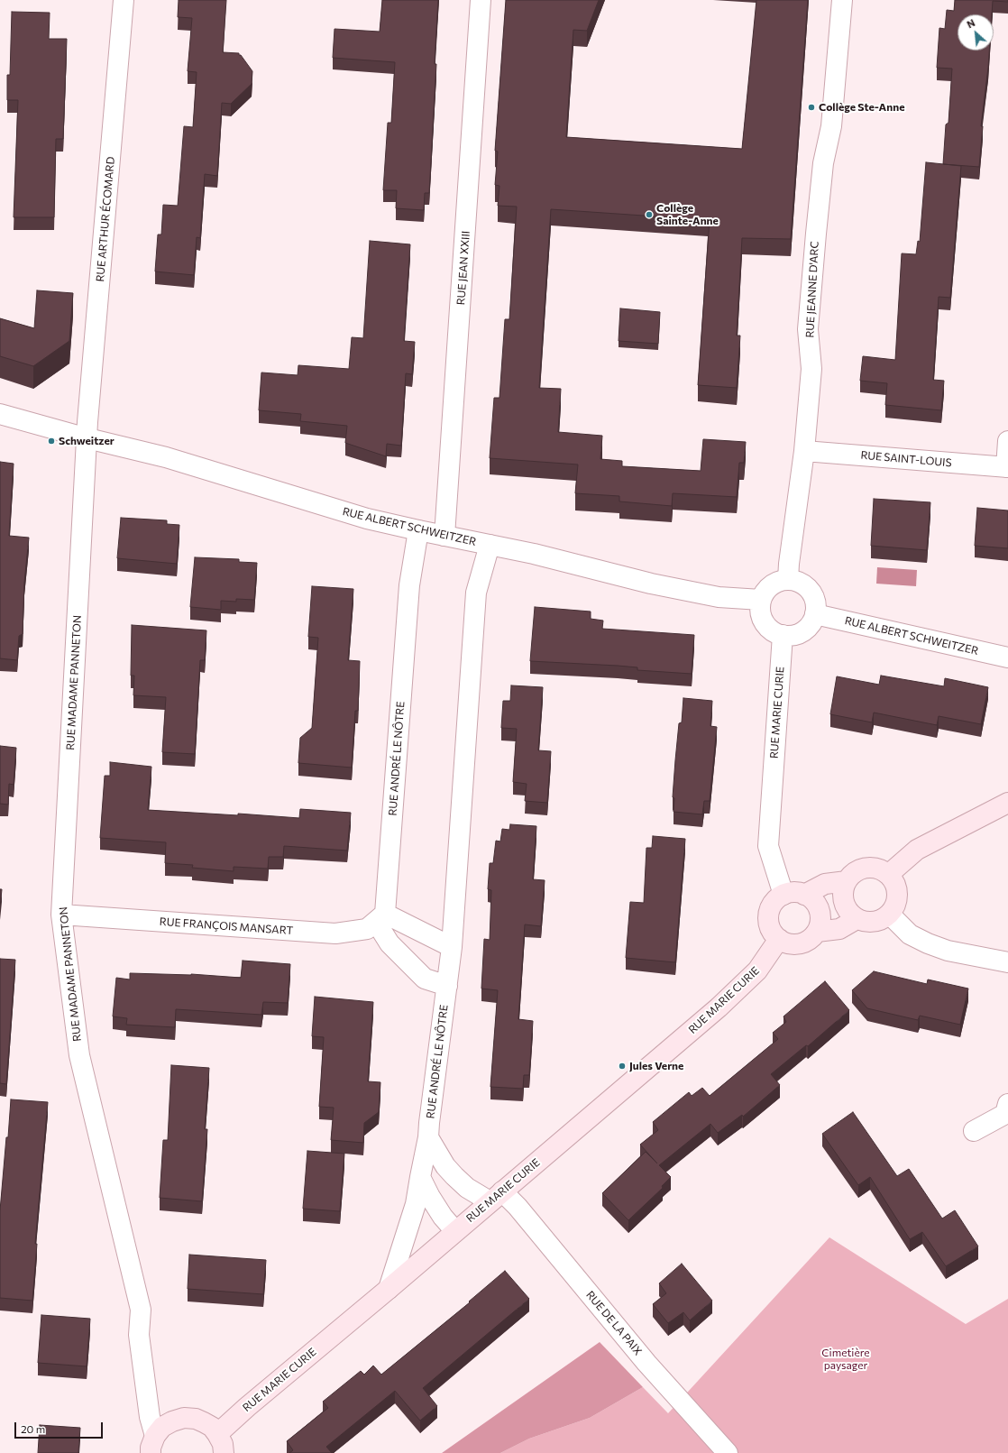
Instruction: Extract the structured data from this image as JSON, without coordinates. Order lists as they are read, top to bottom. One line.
{"streets":{"main road":["RUE MARIE CURIE"],"street":["RUE ARTHUR ÉCOMARD","RUE JEAN XXIII","RUE JEANNE D'ARC","RUE SAINT-LOUIS","RUE ALBERT SCHWEITZER","RUE MADAME PANNETON","RUE ANDRÉ LE NÔTRE","RUE FRANÇOIS MANSART","RUE DE LA PAIX"]},"crossings":[["RUE ARTHUR ÉCOMARD","RUE ALBERT SCHWEITZER"],["RUE ARTHUR ÉCOMARD","RUE MADAME PANNETON"],["RUE JEAN XXIII","RUE ALBERT SCHWEITZER"],["RUE JEANNE D'ARC","RUE SAINT-LOUIS"],["RUE JEANNE D'ARC","RUE ALBERT SCHWEITZER"],["RUE JEANNE D'ARC","RUE MARIE CURIE"],["RUE ALBERT SCHWEITZER","RUE MADAME PANNETON"],["RUE ALBERT SCHWEITZER","RUE MARIE CURIE"],["RUE ALBERT SCHWEITZER","RUE ANDRÉ LE NÔTRE"],["RUE MADAME PANNETON","RUE FRANÇOIS MANSART"],["RUE MARIE CURIE","RUE ANDRÉ LE NÔTRE"],["RUE MARIE CURIE","RUE DE LA PAIX"],["RUE ANDRÉ LE NÔTRE","RUE FRANÇOIS MANSART"]],"parks":["Cimetière paysager"],"places":["Collège Ste-Anne","Collège Sainte-Anne","Schweitzer","Jules Verne"],"scale_bar":"20 m","north":"top left"}
